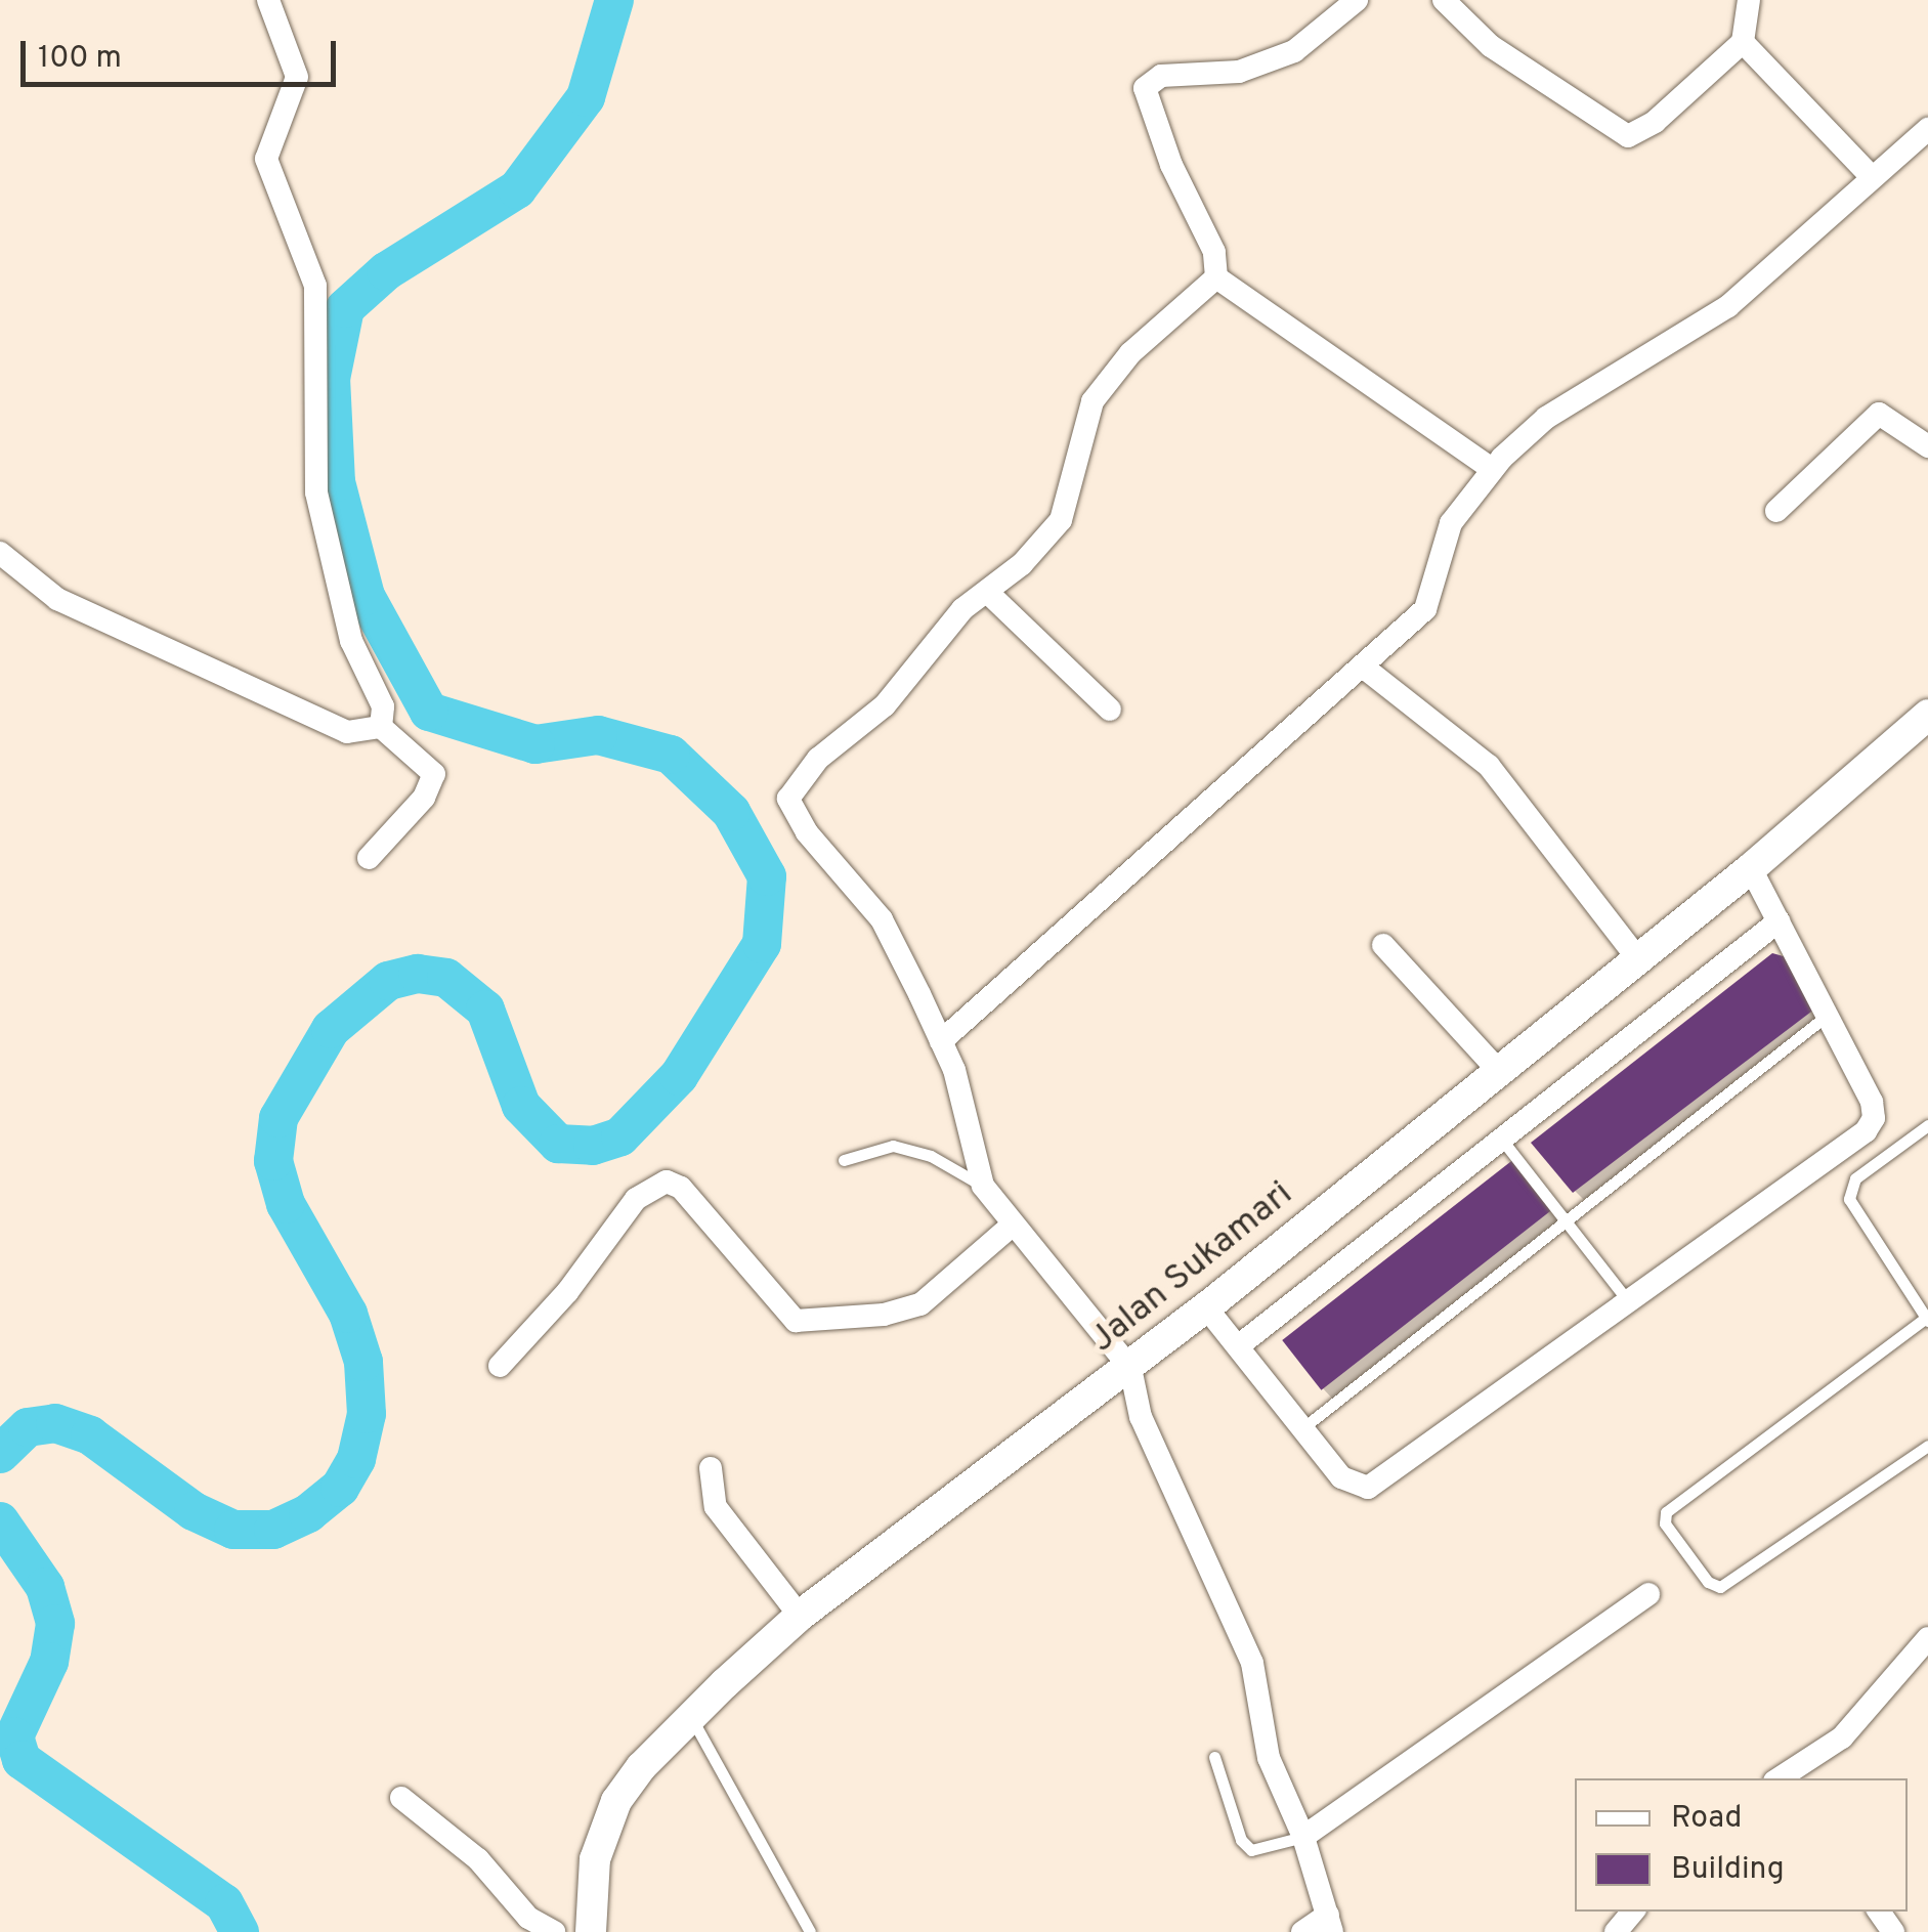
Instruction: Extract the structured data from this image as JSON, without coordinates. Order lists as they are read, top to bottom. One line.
{"streets":{"street":["Jalan Sukamari"]},"legend":["Road","Building"],"scale_bar":"100 m"}
